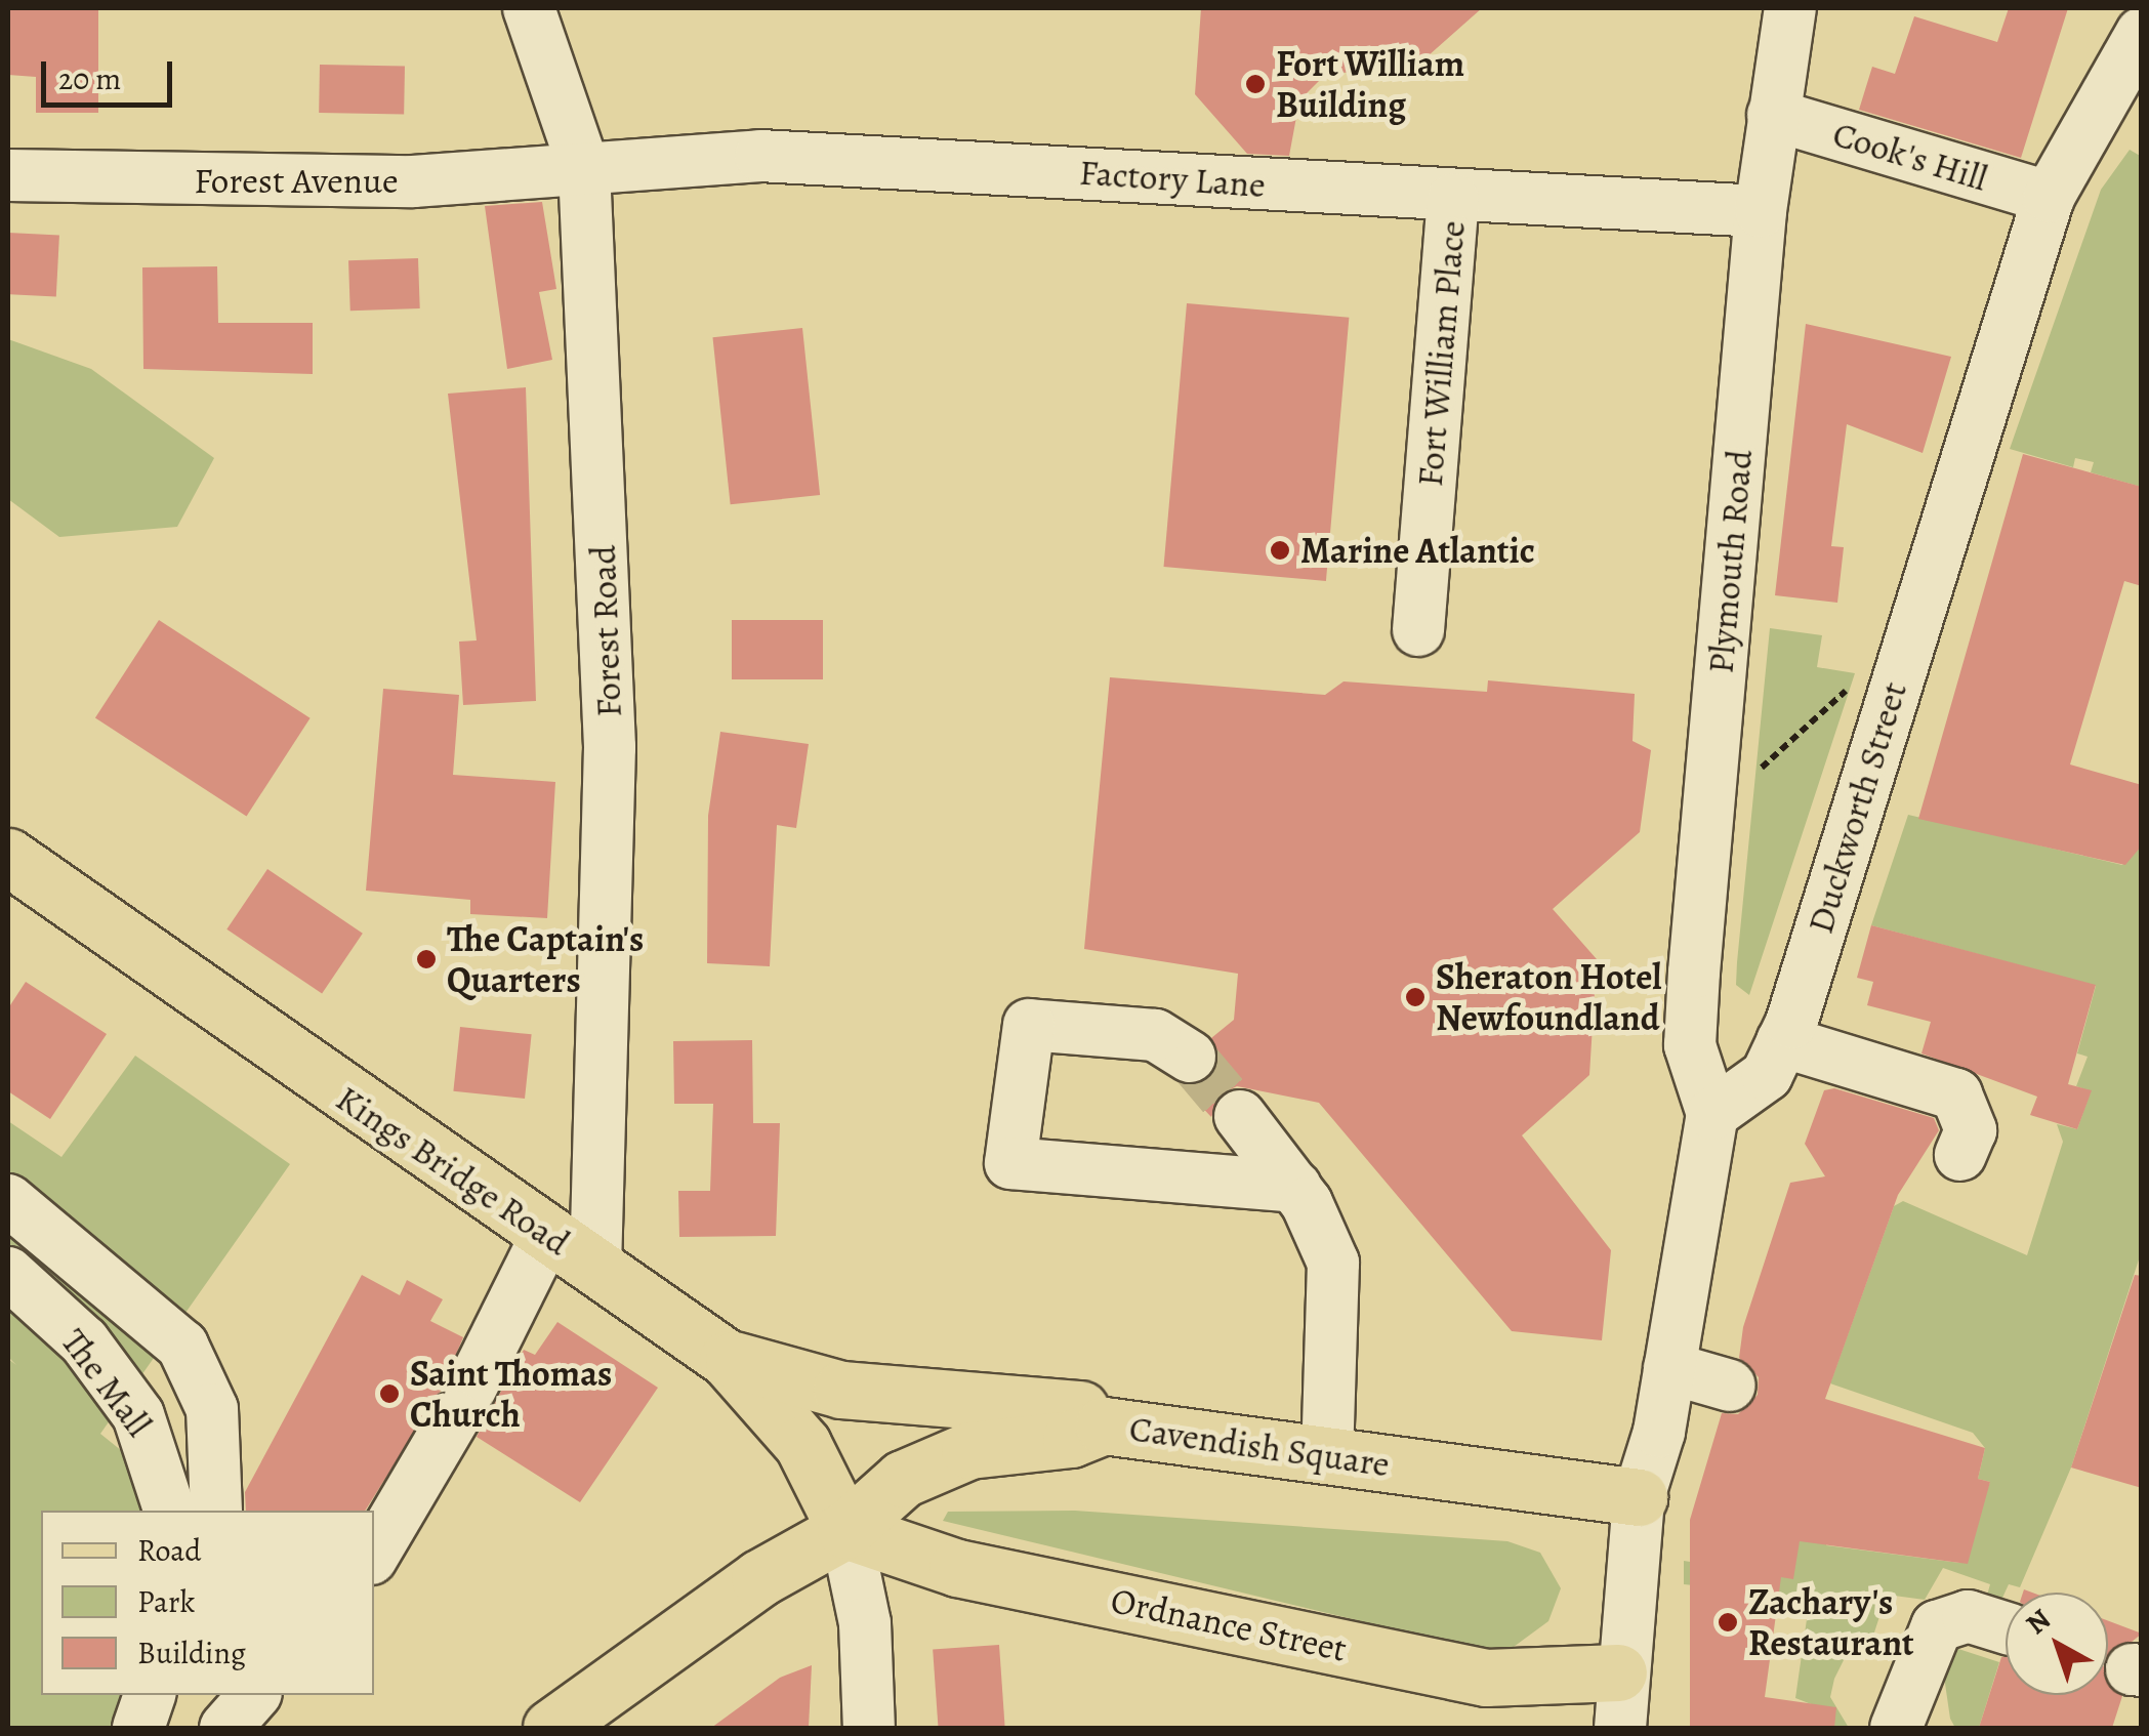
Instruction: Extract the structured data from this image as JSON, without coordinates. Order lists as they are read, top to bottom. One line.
{"streets":{"main road":["Kings Bridge Road","Cavendish Square","Ordnance Street"],"street":["Cook's Hill","Factory Lane","Forest Avenue","Fort William Place","Plymouth Road","Forest Road","Duckworth Street","The Mall"]},"crossings":[["Cook's Hill","Plymouth Road"],["Cook's Hill","Duckworth Street"],["Factory Lane","Forest Avenue"],["Factory Lane","Fort William Place"],["Factory Lane","Plymouth Road"],["Factory Lane","Forest Road"],["Forest Avenue","Forest Road"],["Plymouth Road","Duckworth Street"],["Forest Road","Kings Bridge Road"],["Kings Bridge Road","Cavendish Square"],["Kings Bridge Road","Ordnance Street"],["Cavendish Square","Ordnance Street"]],"places":["Fort William Building","Marine Atlantic","The Captain's Quarters","Sheraton Hotel Newfoundland","Saint Thomas Church","Zachary's Restaurant"],"legend":["Road","Park","Building"],"scale_bar":"20 m","north":"top left"}
